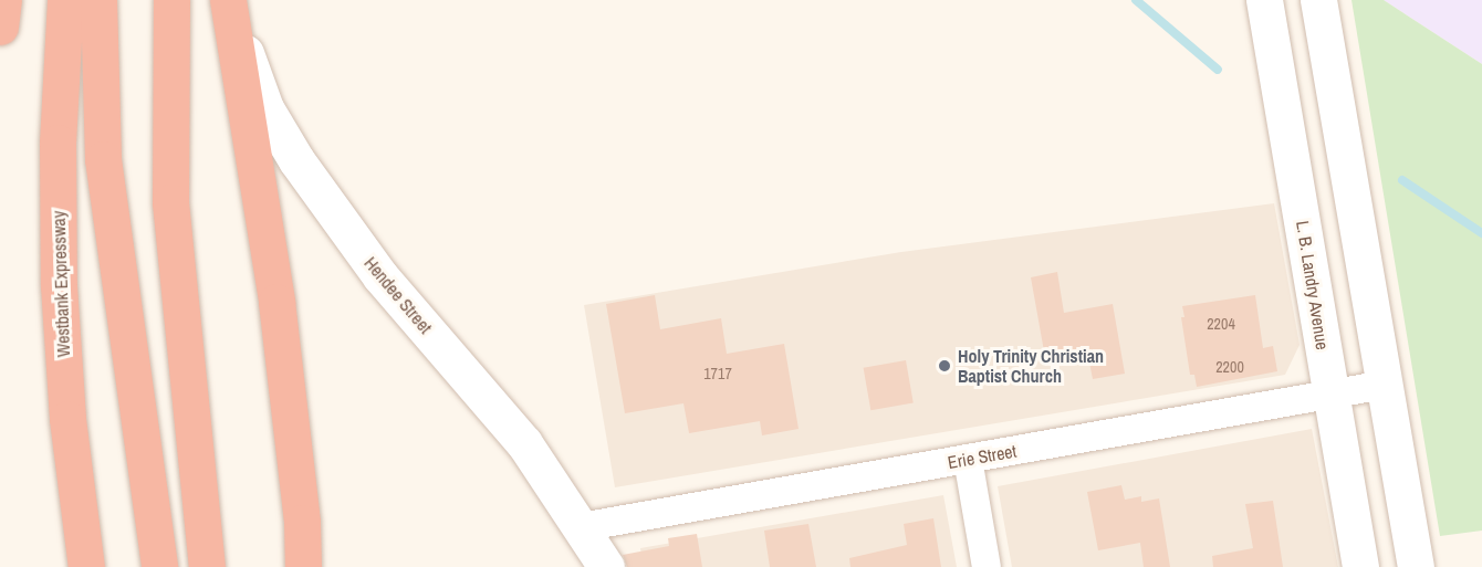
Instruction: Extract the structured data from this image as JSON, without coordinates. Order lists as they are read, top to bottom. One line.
{"streets":{"highway":["Westbank Expressway"],"street":["L. B. Landry Avenue","Hendee Street","Erie Street"]},"crossings":[["L. B. Landry Avenue","Erie Street"],["Hendee Street","Erie Street"]],"places":["Holy Trinity Christian Baptist Church"],"house_numbers":["2204","2200","1717"]}
